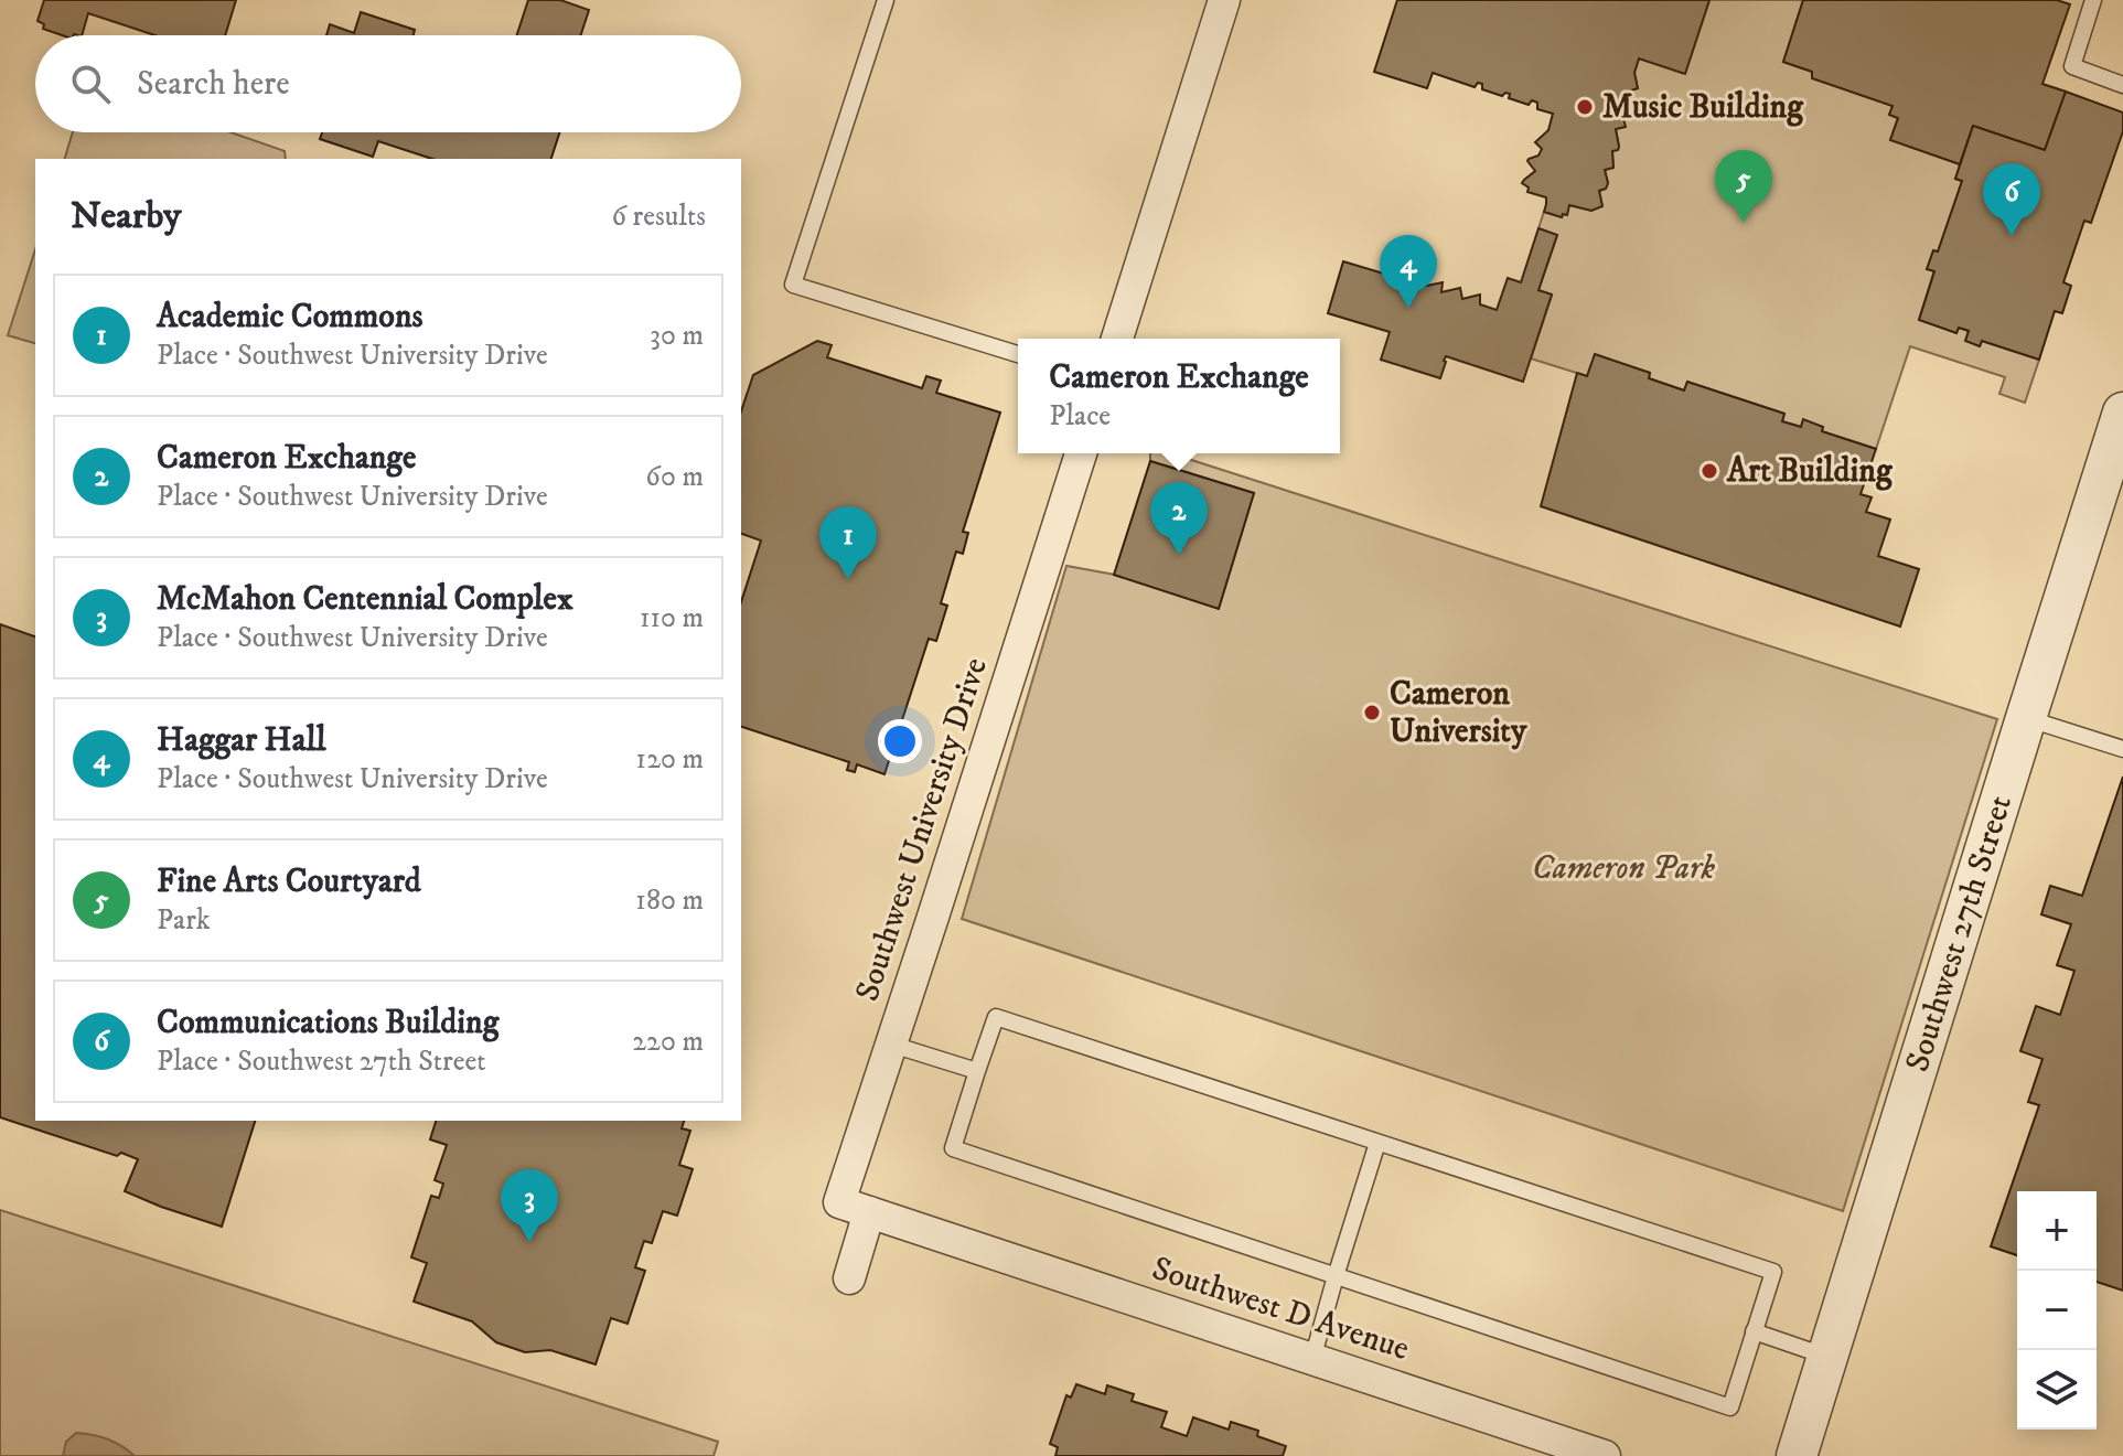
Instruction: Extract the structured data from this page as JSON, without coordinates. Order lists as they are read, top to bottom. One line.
{"streets":{"street":["Southwest University Drive","Southwest 27th Street","Southwest D Avenue"]},"crossings":[["Southwest University Drive","Southwest D Avenue"]],"parks":["Cameron Park"],"places":["Music Building","Art Building","Cameron University"],"page":{"search":"Search here","pins":["5","6","4","2","1","3"],"heading":["Nearby","6 results"],"list":[{"mark":"1","name":"Academic Commons","note":"Place · Southwest University Drive","value":"30 m"},{"mark":"2","name":"Cameron Exchange","note":"Place · Southwest University Drive","value":"60 m"},{"mark":"3","name":"McMahon Centennial Complex","note":"Place · Southwest University Drive","value":"110 m"},{"mark":"4","name":"Haggar Hall","note":"Place · Southwest University Drive","value":"120 m"},{"mark":"5","name":"Fine Arts Courtyard","note":"Park","value":"180 m"},{"mark":"6","name":"Communications Building","note":"Place · Southwest 27th Street","value":"220 m"}],"popup":["Cameron Exchange","Place"],"map_buttons":["+","−"]}}
